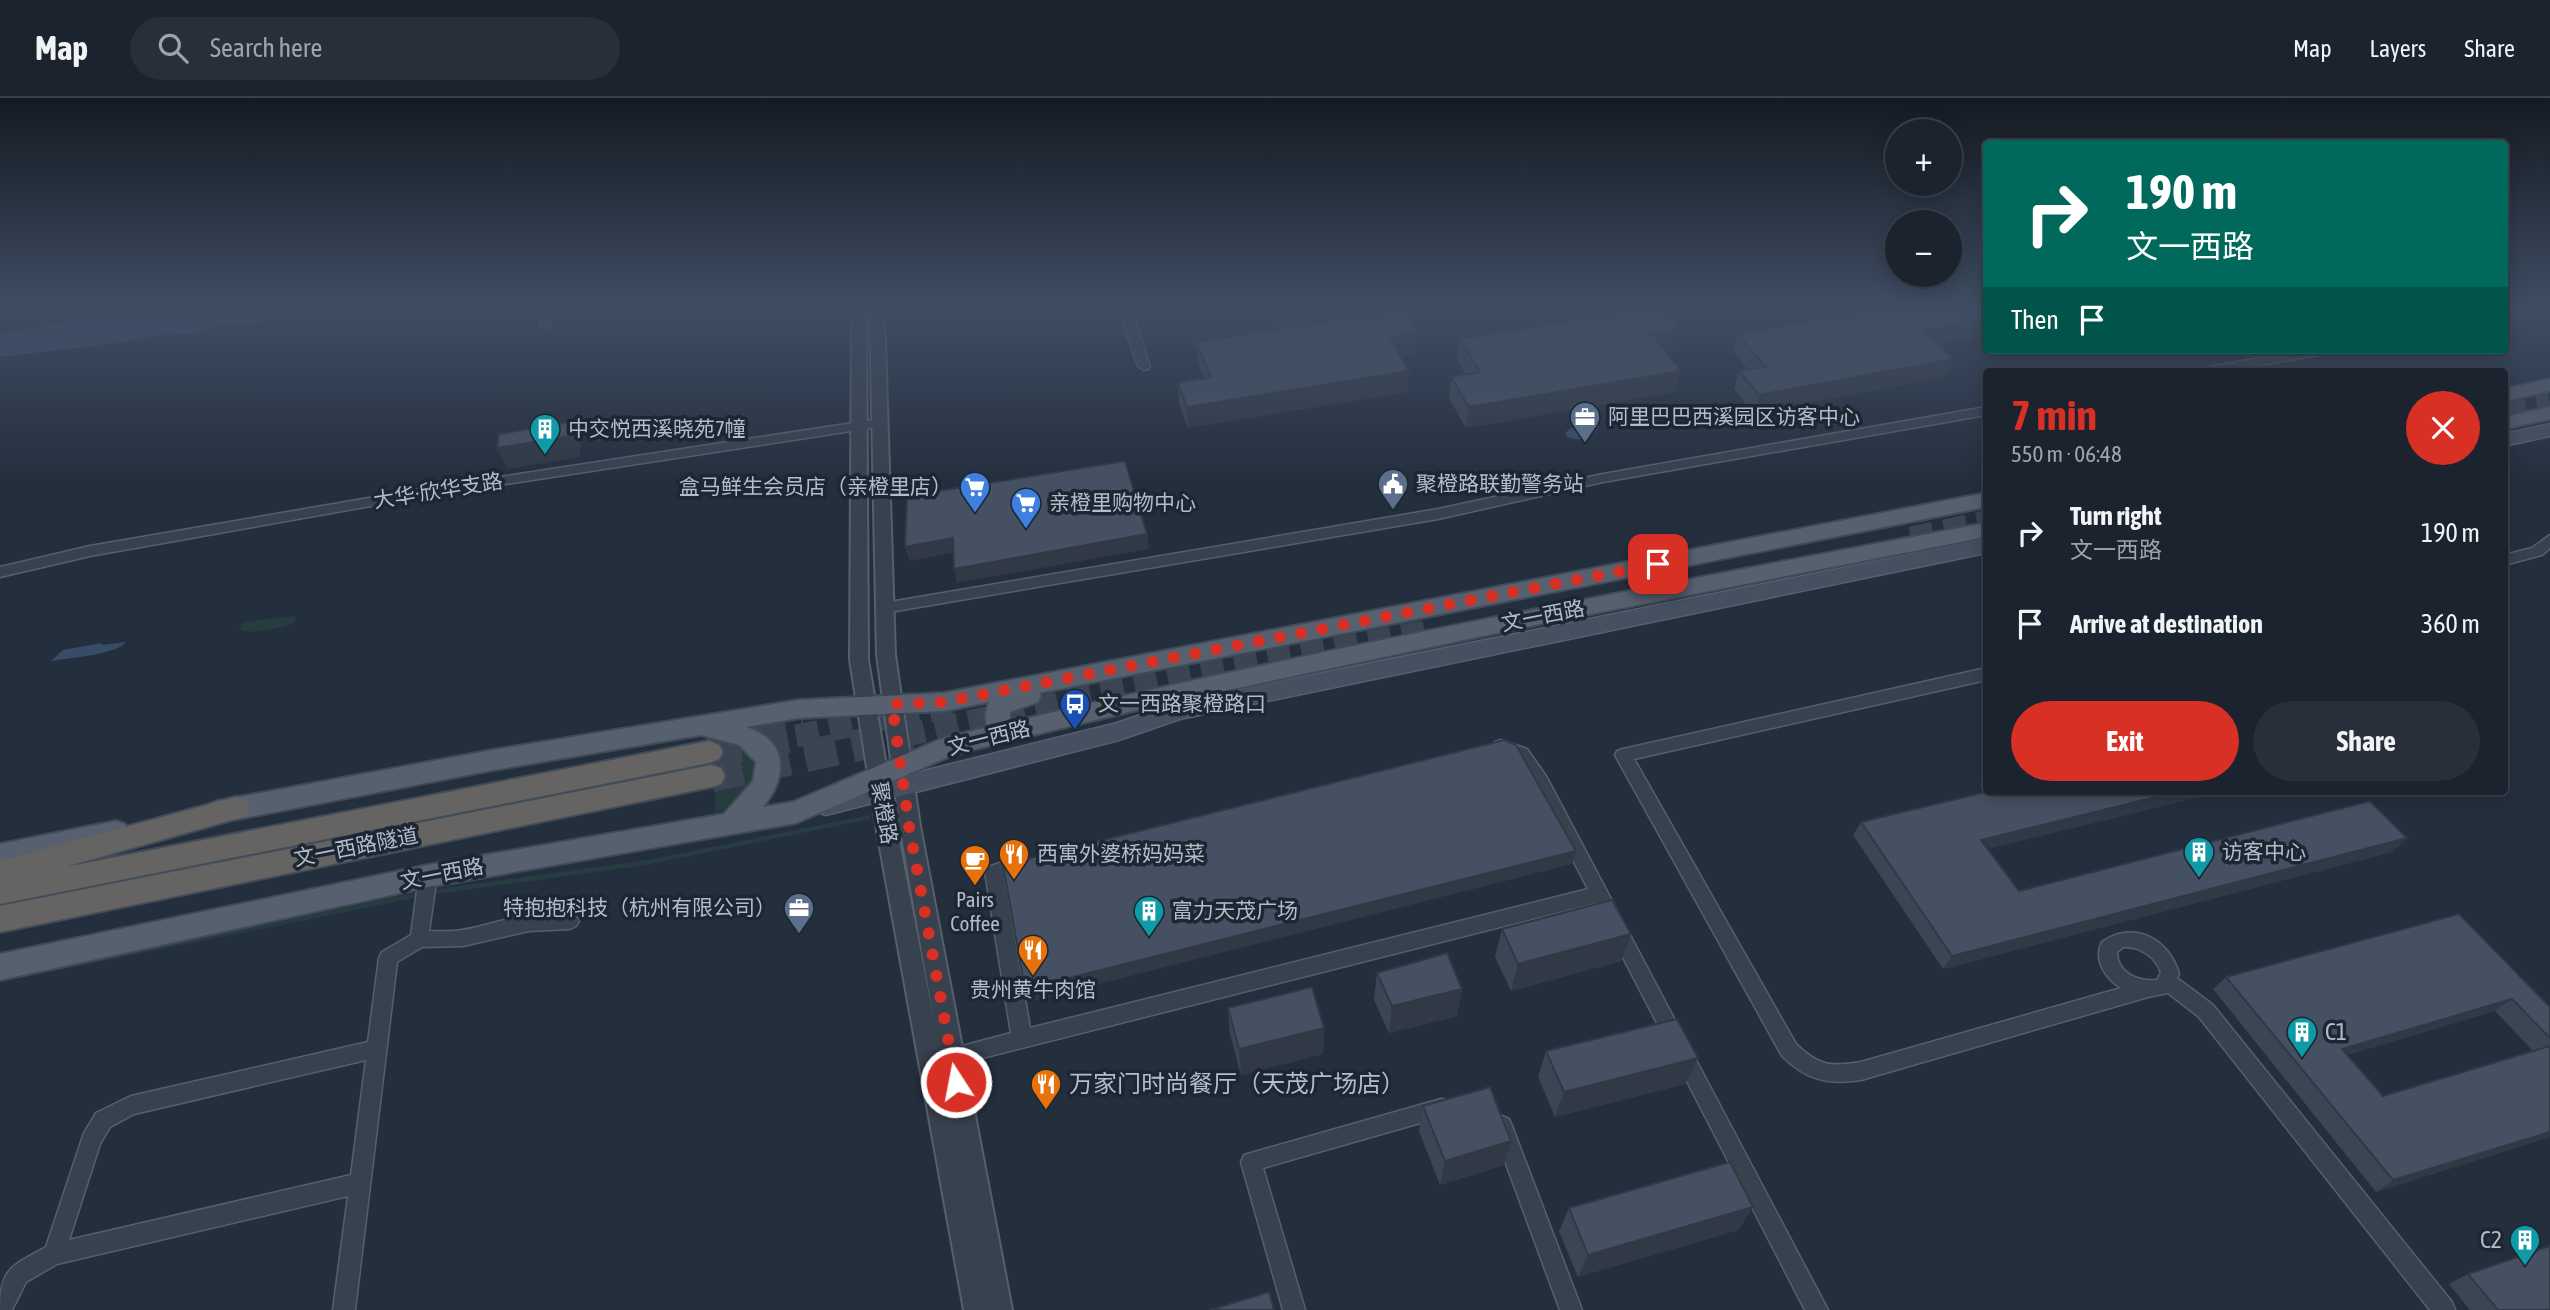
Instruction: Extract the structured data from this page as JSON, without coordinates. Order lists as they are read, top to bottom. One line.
{"streets":{"highway":["文一西路隧道"],"main road":["文一西路"],"street":["大华·欣华支路","聚橙路"]},"crossings":[["大华·欣华支路","聚橙路"],["文一西路","聚橙路"]],"places":{"office":["阿里巴巴西溪园区访客中心","特抱抱科技（杭州有限公司）"],"building":["中交悦西溪晓苑7幢","访客中心","富力天茂广场","C1","C2"],"public building":["聚橙路联勤警务站"],"supermarket":["盒马鲜生会员店（亲橙里店）","亲橙里购物中心"],"bus stop":["文一西路聚橙路口"],"restaurant":["西寓外婆桥妈妈菜","贵州黄牛肉馆","万家门时尚餐厅（天茂广场店）"],"cafe":["Pairs Coffee"]},"page":{"header":"Map","search":"Search here","nav":["Map","Layers","Share"],"map_buttons":["+","−"],"turn":["190 m","文一西路"],"then":"Then","heading":["7 min","550 m · 06:48"],"list":[{"name":"Turn right","note":"文一西路","value":"190 m"},{"name":"Arrive at destination","value":"360 m"}],"buttons":["Exit","Share"]}}
